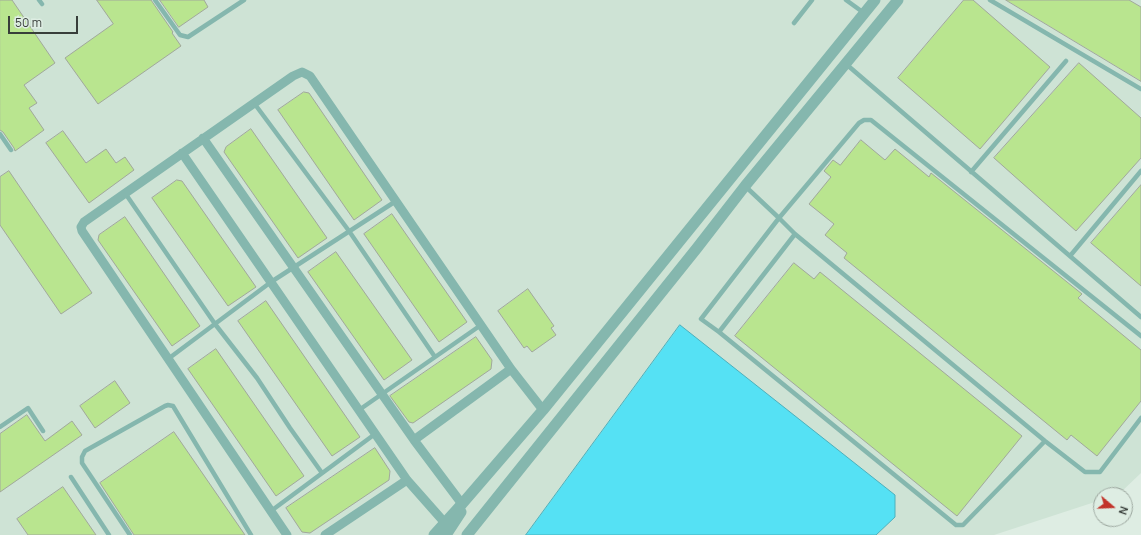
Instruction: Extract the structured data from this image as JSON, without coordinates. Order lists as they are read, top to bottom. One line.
{"scale_bar":"50 m","north":"right"}
